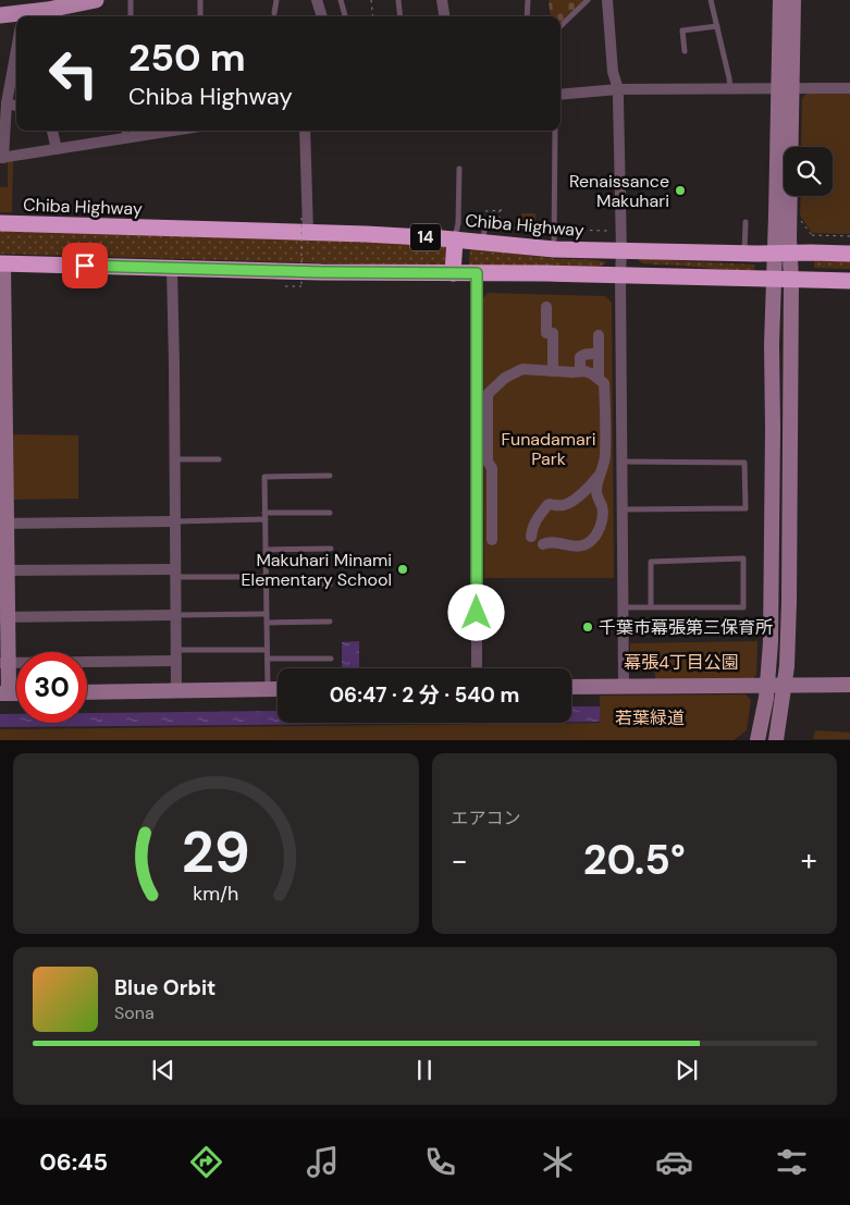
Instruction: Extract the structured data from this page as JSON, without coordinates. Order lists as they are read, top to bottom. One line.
{"streets":{"highway":["Chiba Highway","14"]},"parks":["Funadamari Park","幕張4丁目公園","若葉緑道"],"places":["Renaissance Makuhari","Makuhari Minami Elementary School","千葉市幕張第三保育所"],"page":{"turn":["250 m","Chiba Highway"],"limit":"30","trip":"06:47 · 2 分 · 540 m","tile":"エアコン","heat":["−","20.5°","+"],"song":["Blue Orbit","Sona"],"tabs":"06:45","gauge":["29","km/h"]}}
